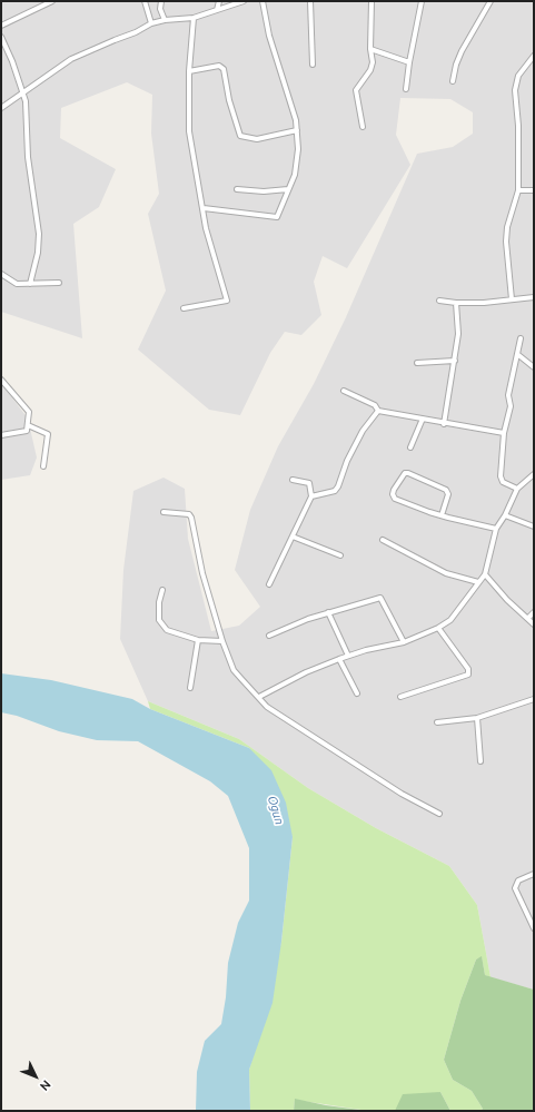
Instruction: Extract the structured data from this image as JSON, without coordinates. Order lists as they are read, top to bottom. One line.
{"water":["Ogun"],"north":"bottom right"}
